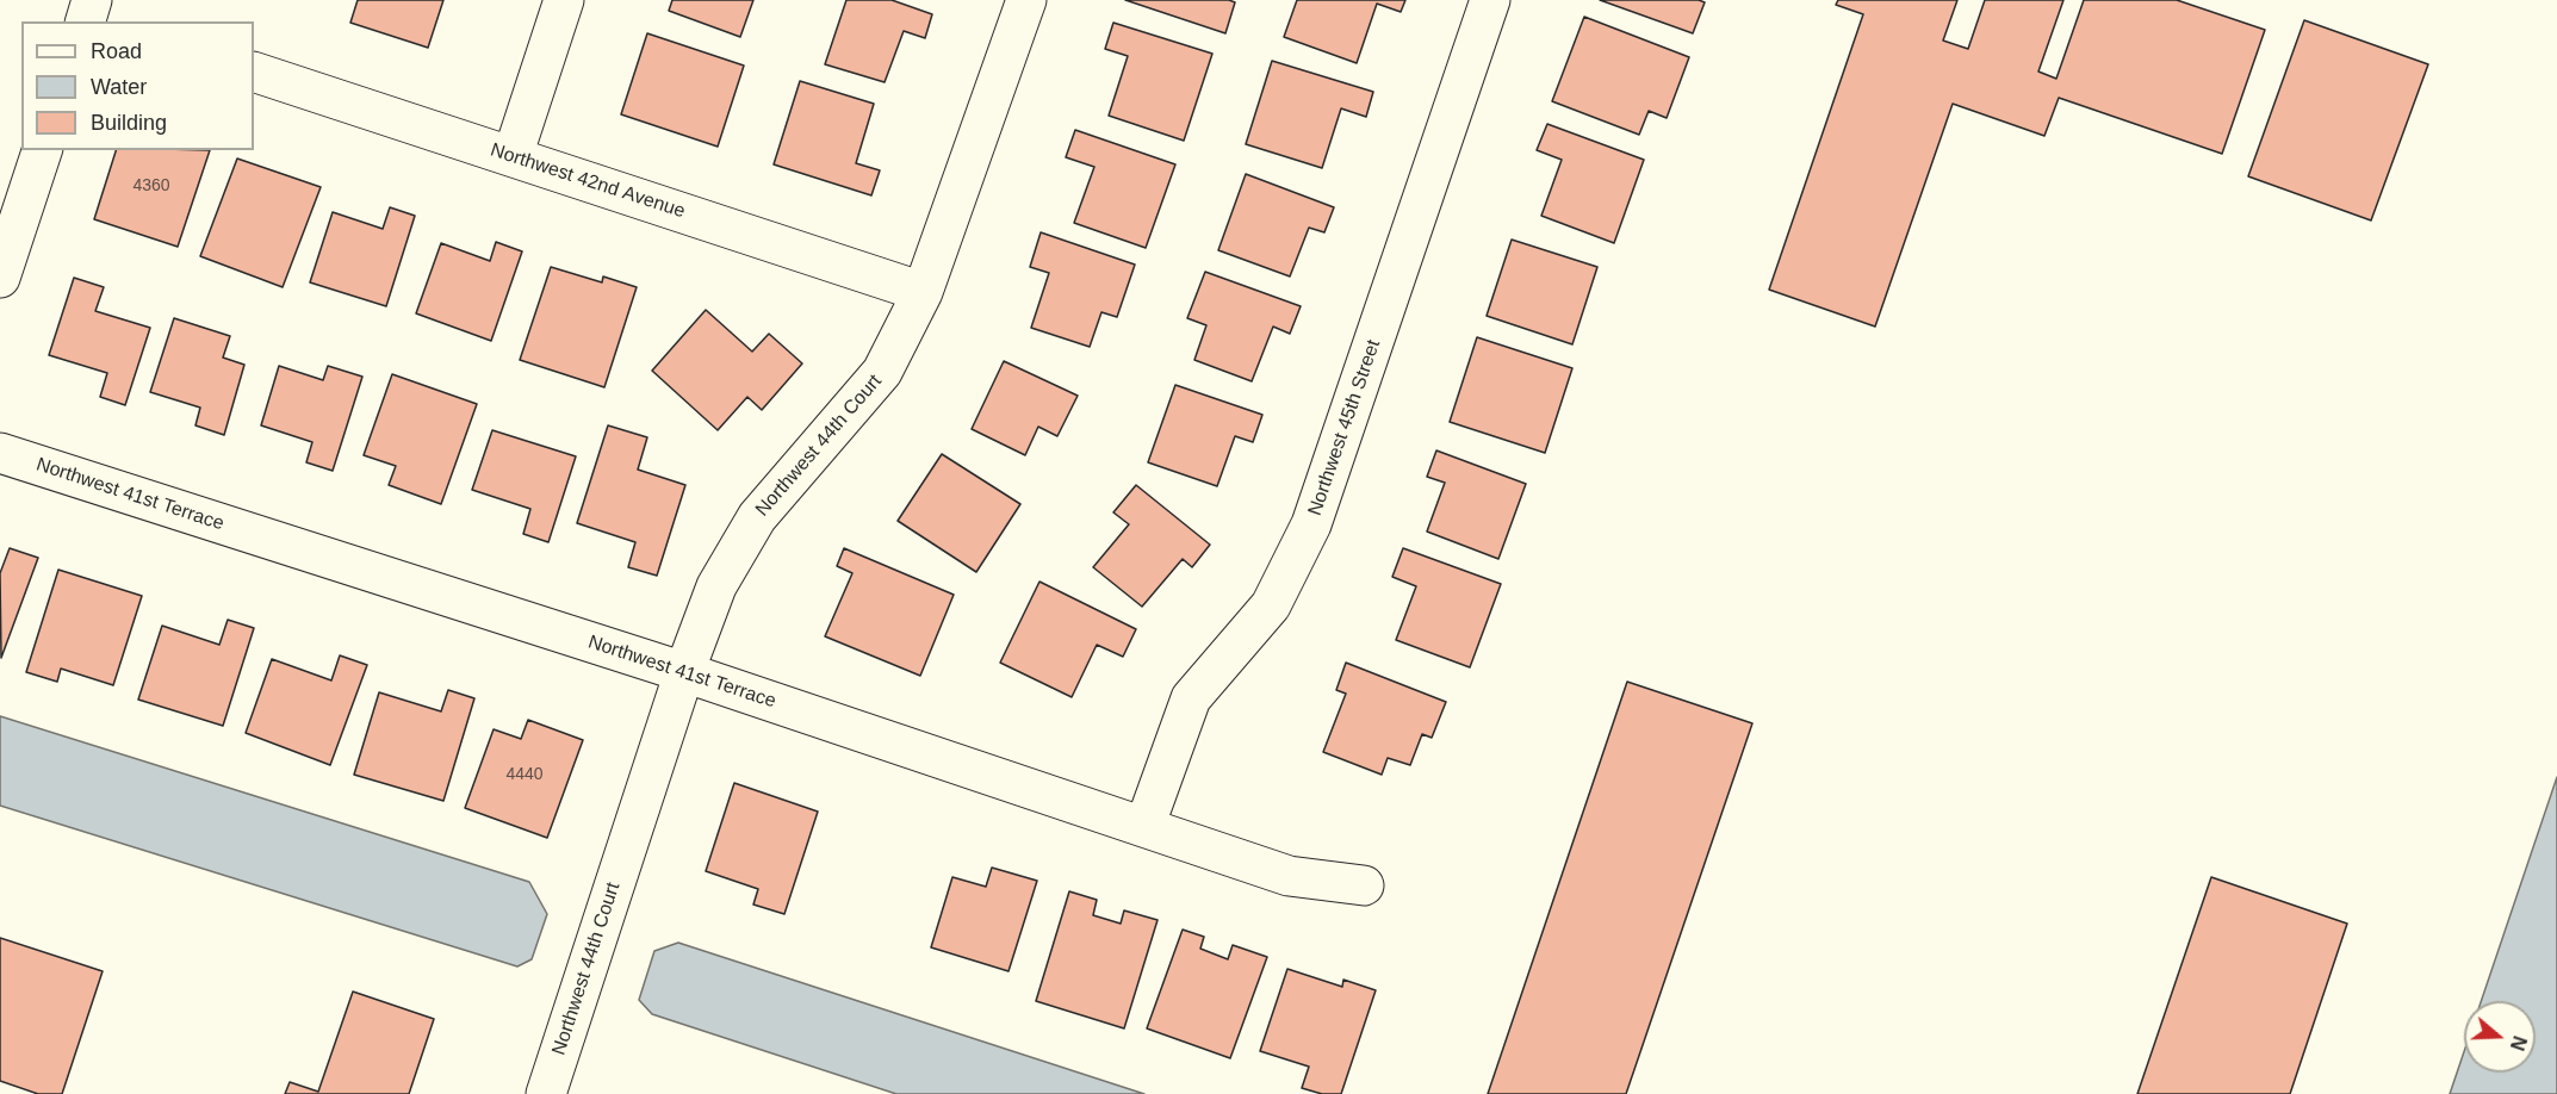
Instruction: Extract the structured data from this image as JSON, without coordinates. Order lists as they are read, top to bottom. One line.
{"streets":{"street":["Northwest 42nd Avenue","Northwest 45th Street","Northwest 44th Court","Northwest 41st Terrace"]},"crossings":[["Northwest 42nd Avenue","Northwest 44th Court"],["Northwest 45th Street","Northwest 41st Terrace"],["Northwest 44th Court","Northwest 41st Terrace"]],"house_numbers":["4360","4440"],"legend":["Road","Water","Building"],"north":"right"}
